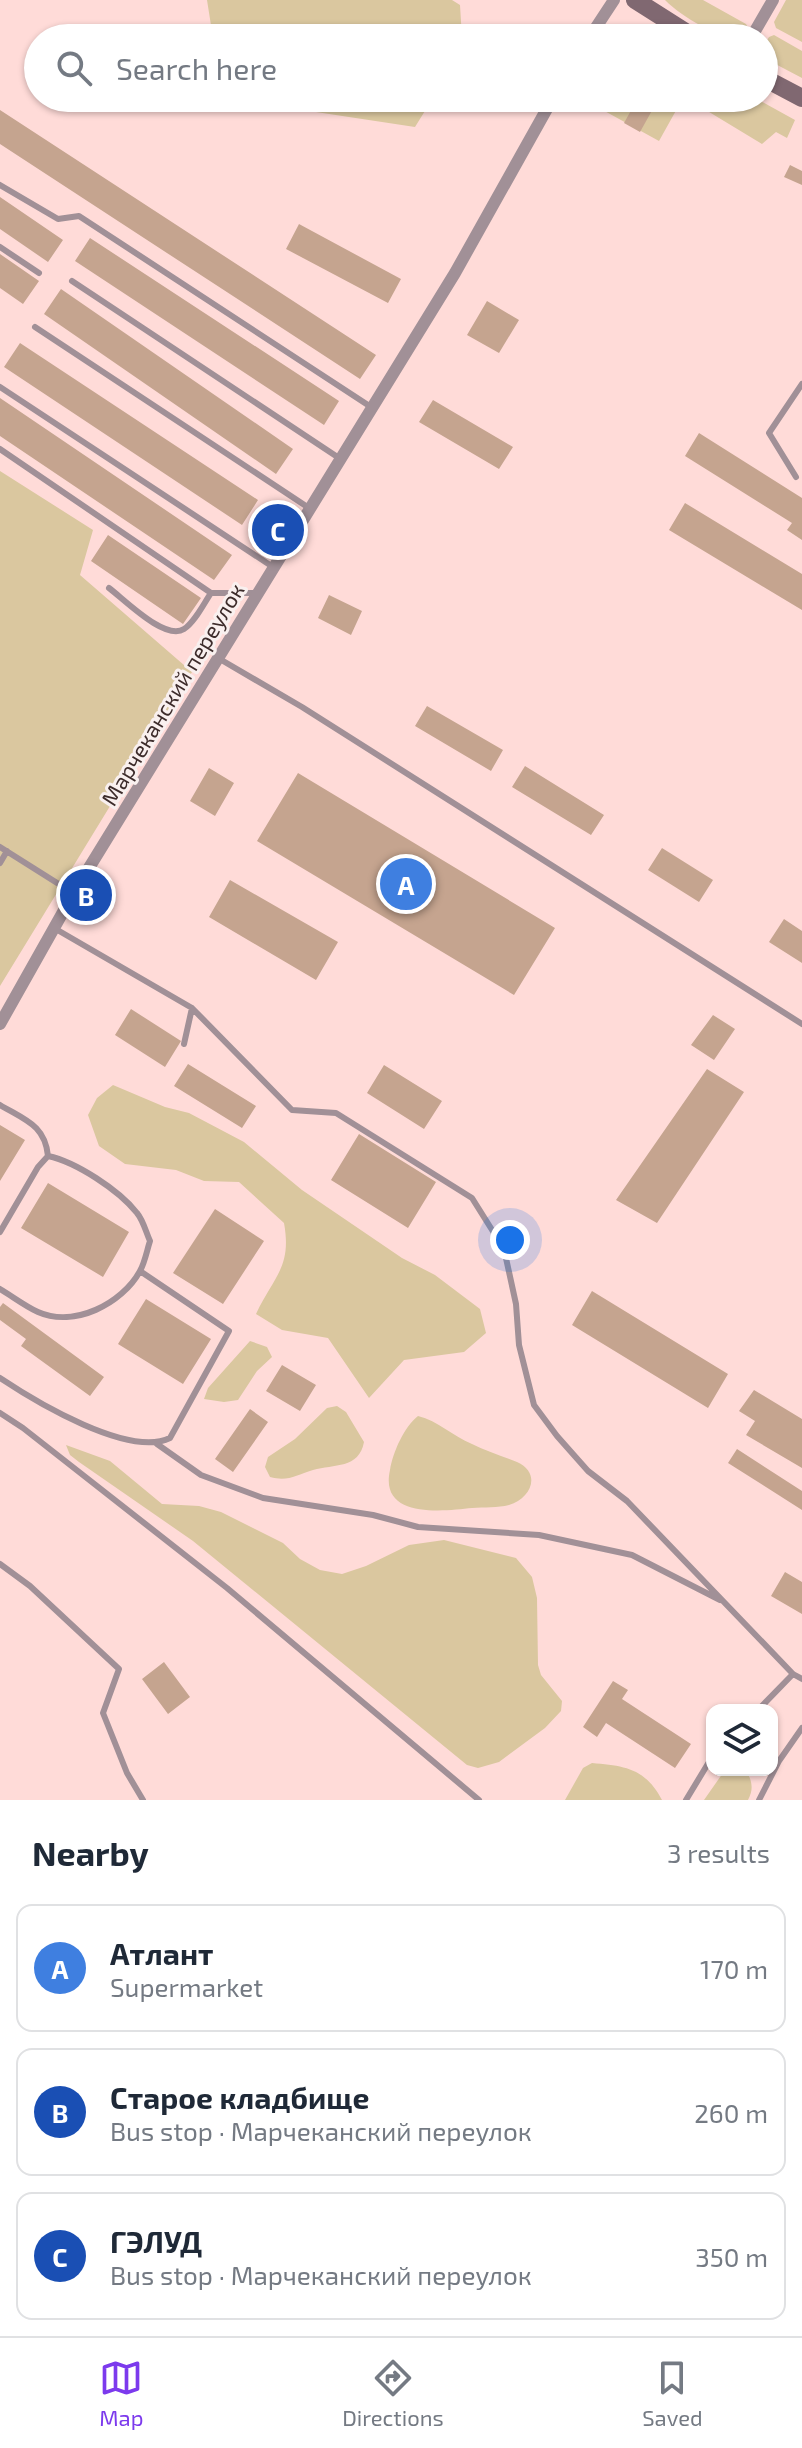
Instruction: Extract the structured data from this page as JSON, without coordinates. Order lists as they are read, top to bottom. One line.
{"streets":{"street":["Марчеканский переулок"]},"page":{"search":"Search here","pins":["C","A","B"],"heading":["Nearby","3 results"],"list":[{"mark":"A","name":"Атлант","note":"Supermarket","value":"170 m"},{"mark":"B","name":"Старое кладбище","note":"Bus stop · Марчеканский переулок","value":"260 m"},{"mark":"C","name":"ГЭЛУД","note":"Bus stop · Марчеканский переулок","value":"350 m"}],"nav":["Map","Directions","Saved"]}}
